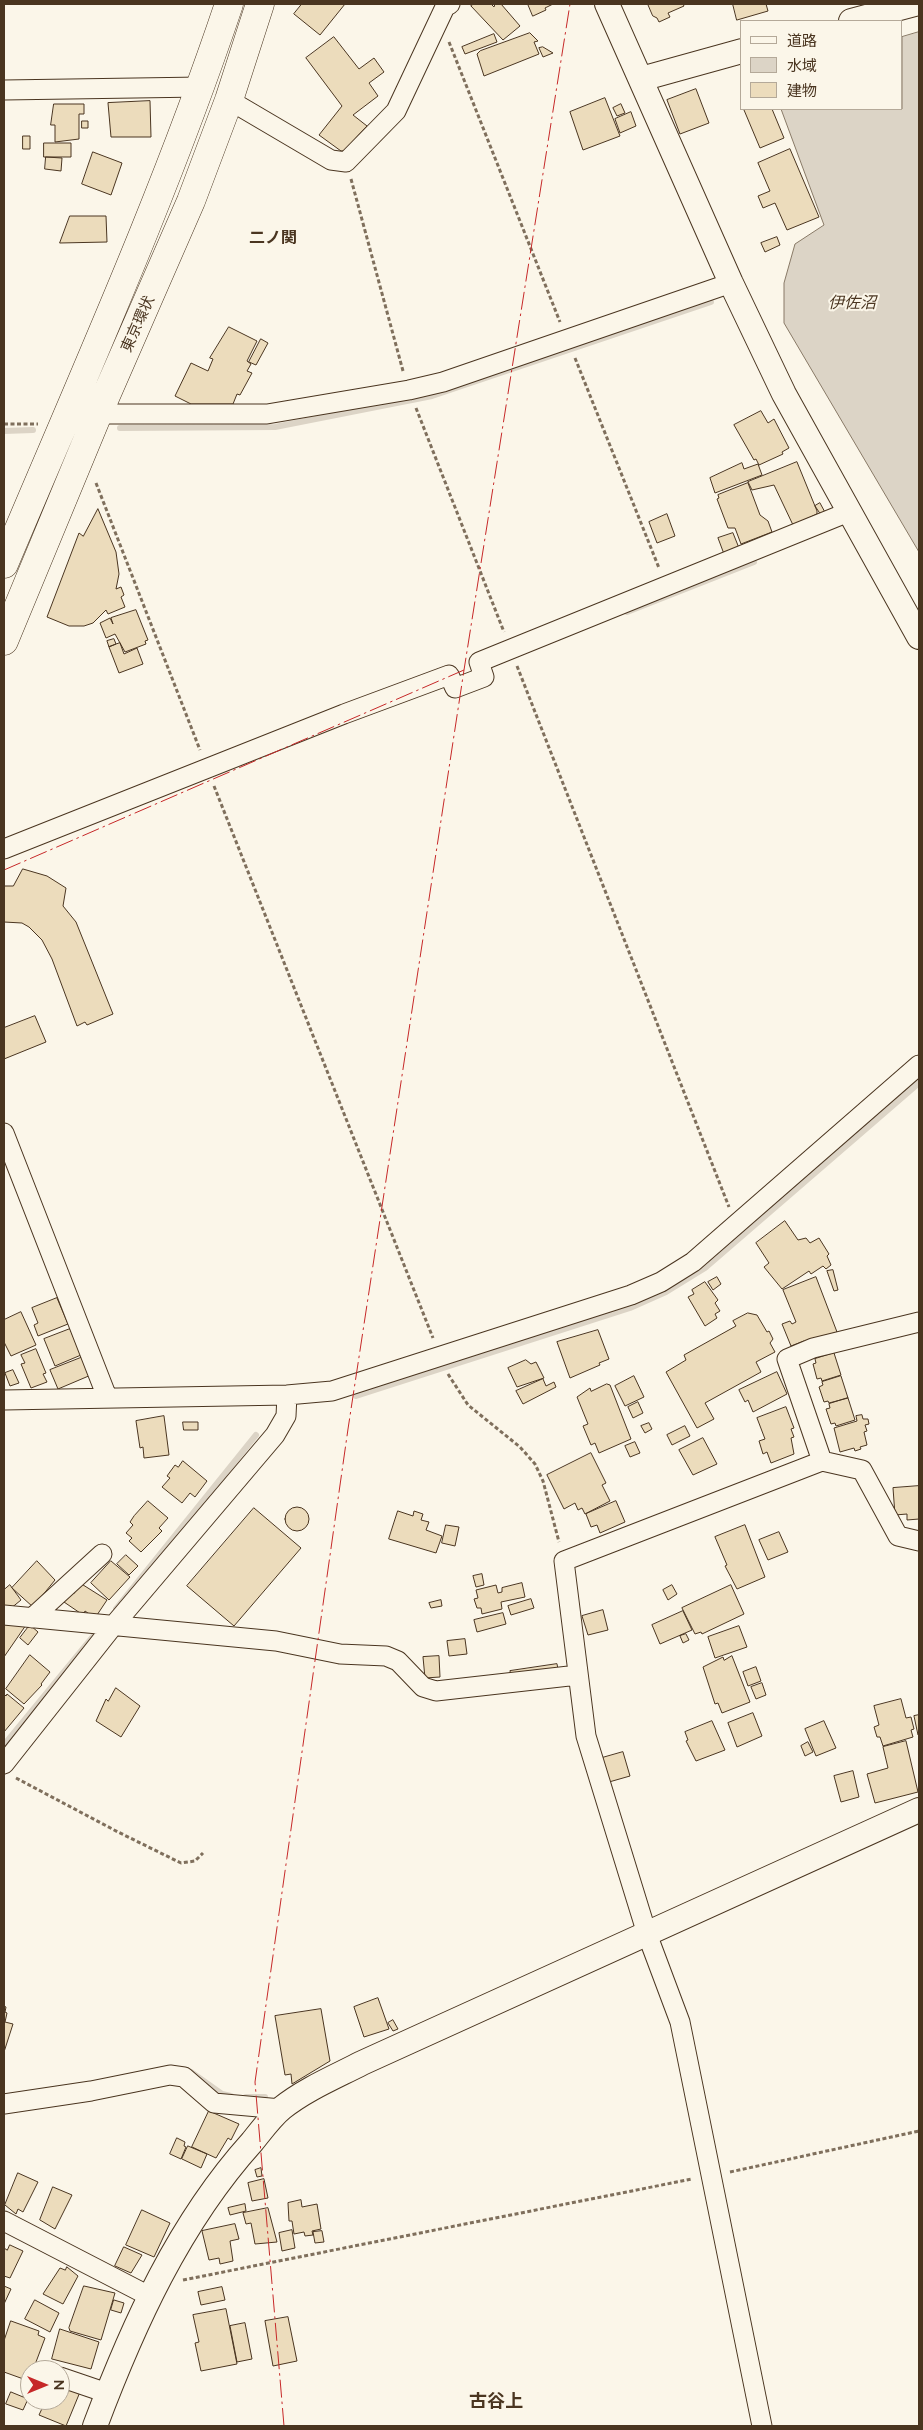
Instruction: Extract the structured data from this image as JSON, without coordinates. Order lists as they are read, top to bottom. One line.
{"streets":{"highway":["東京環状"]},"districts":["二ノ関","古谷上"],"water":["伊佐沼"],"legend":["道路","水域","建物"],"north":"right"}
